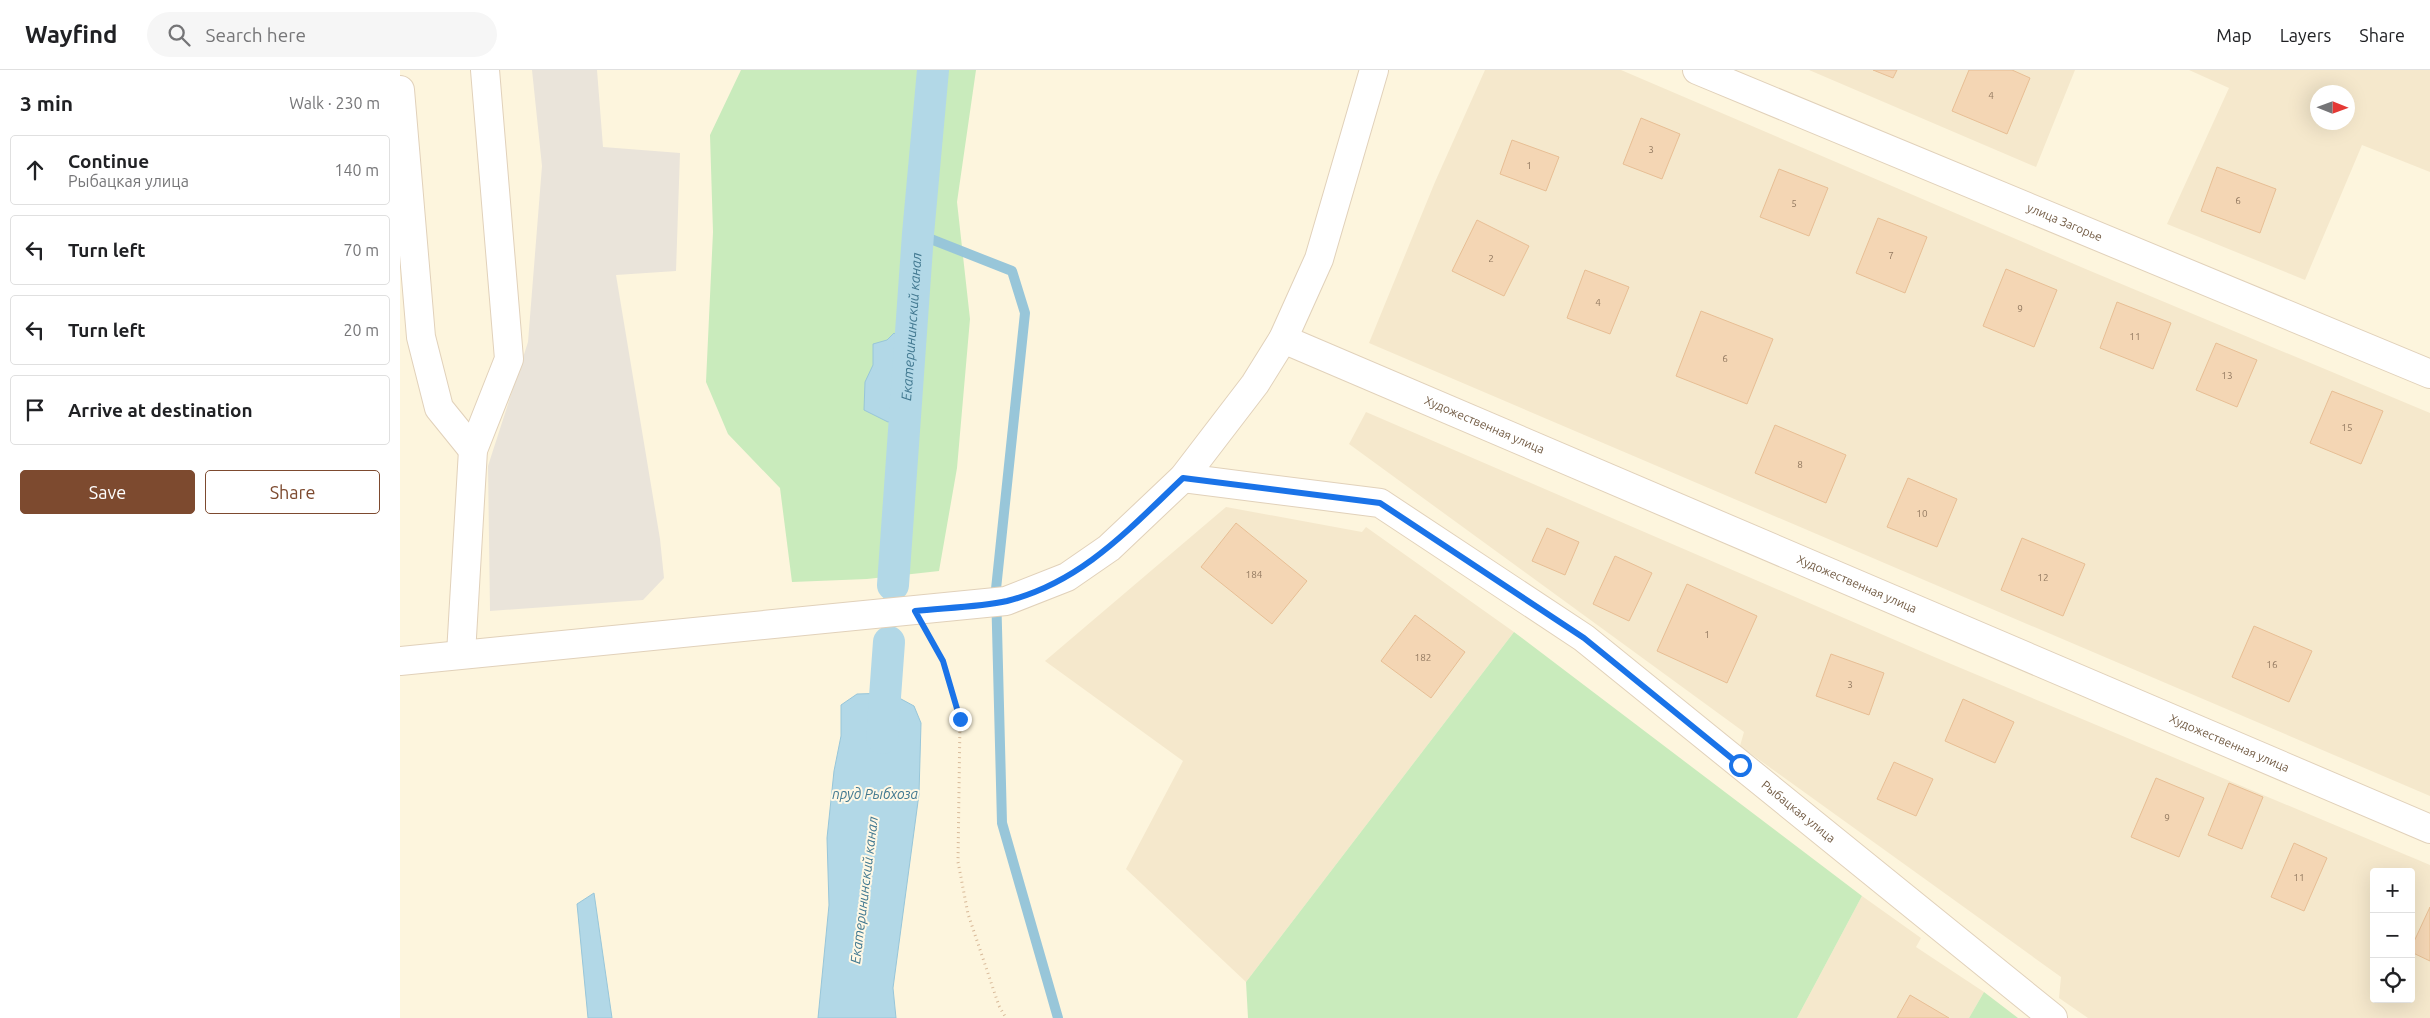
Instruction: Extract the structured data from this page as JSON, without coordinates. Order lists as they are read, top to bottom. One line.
{"streets":{"street":["улица Загорье","Художественная улица","Рыбацкая улица"]},"water":["Екатерининский канал","пруд Рыбхоза"],"house_numbers":["4","3","1","6","5","7","2","4","9","11","6","13","15","8","10","184","12","1","182","16","3","9","11"],"north":"right","page":{"header":"Wayfind","search":"Search here","nav":["Map","Layers","Share"],"heading":["3 min","Walk · 230 m"],"list":[["Continue","Рыбацкая улица","140 m"],["Turn left","70 m"],["Turn left","20 m"],"Arrive at destination"],"buttons":["Save","Share"],"map_buttons":["+","−"]}}
